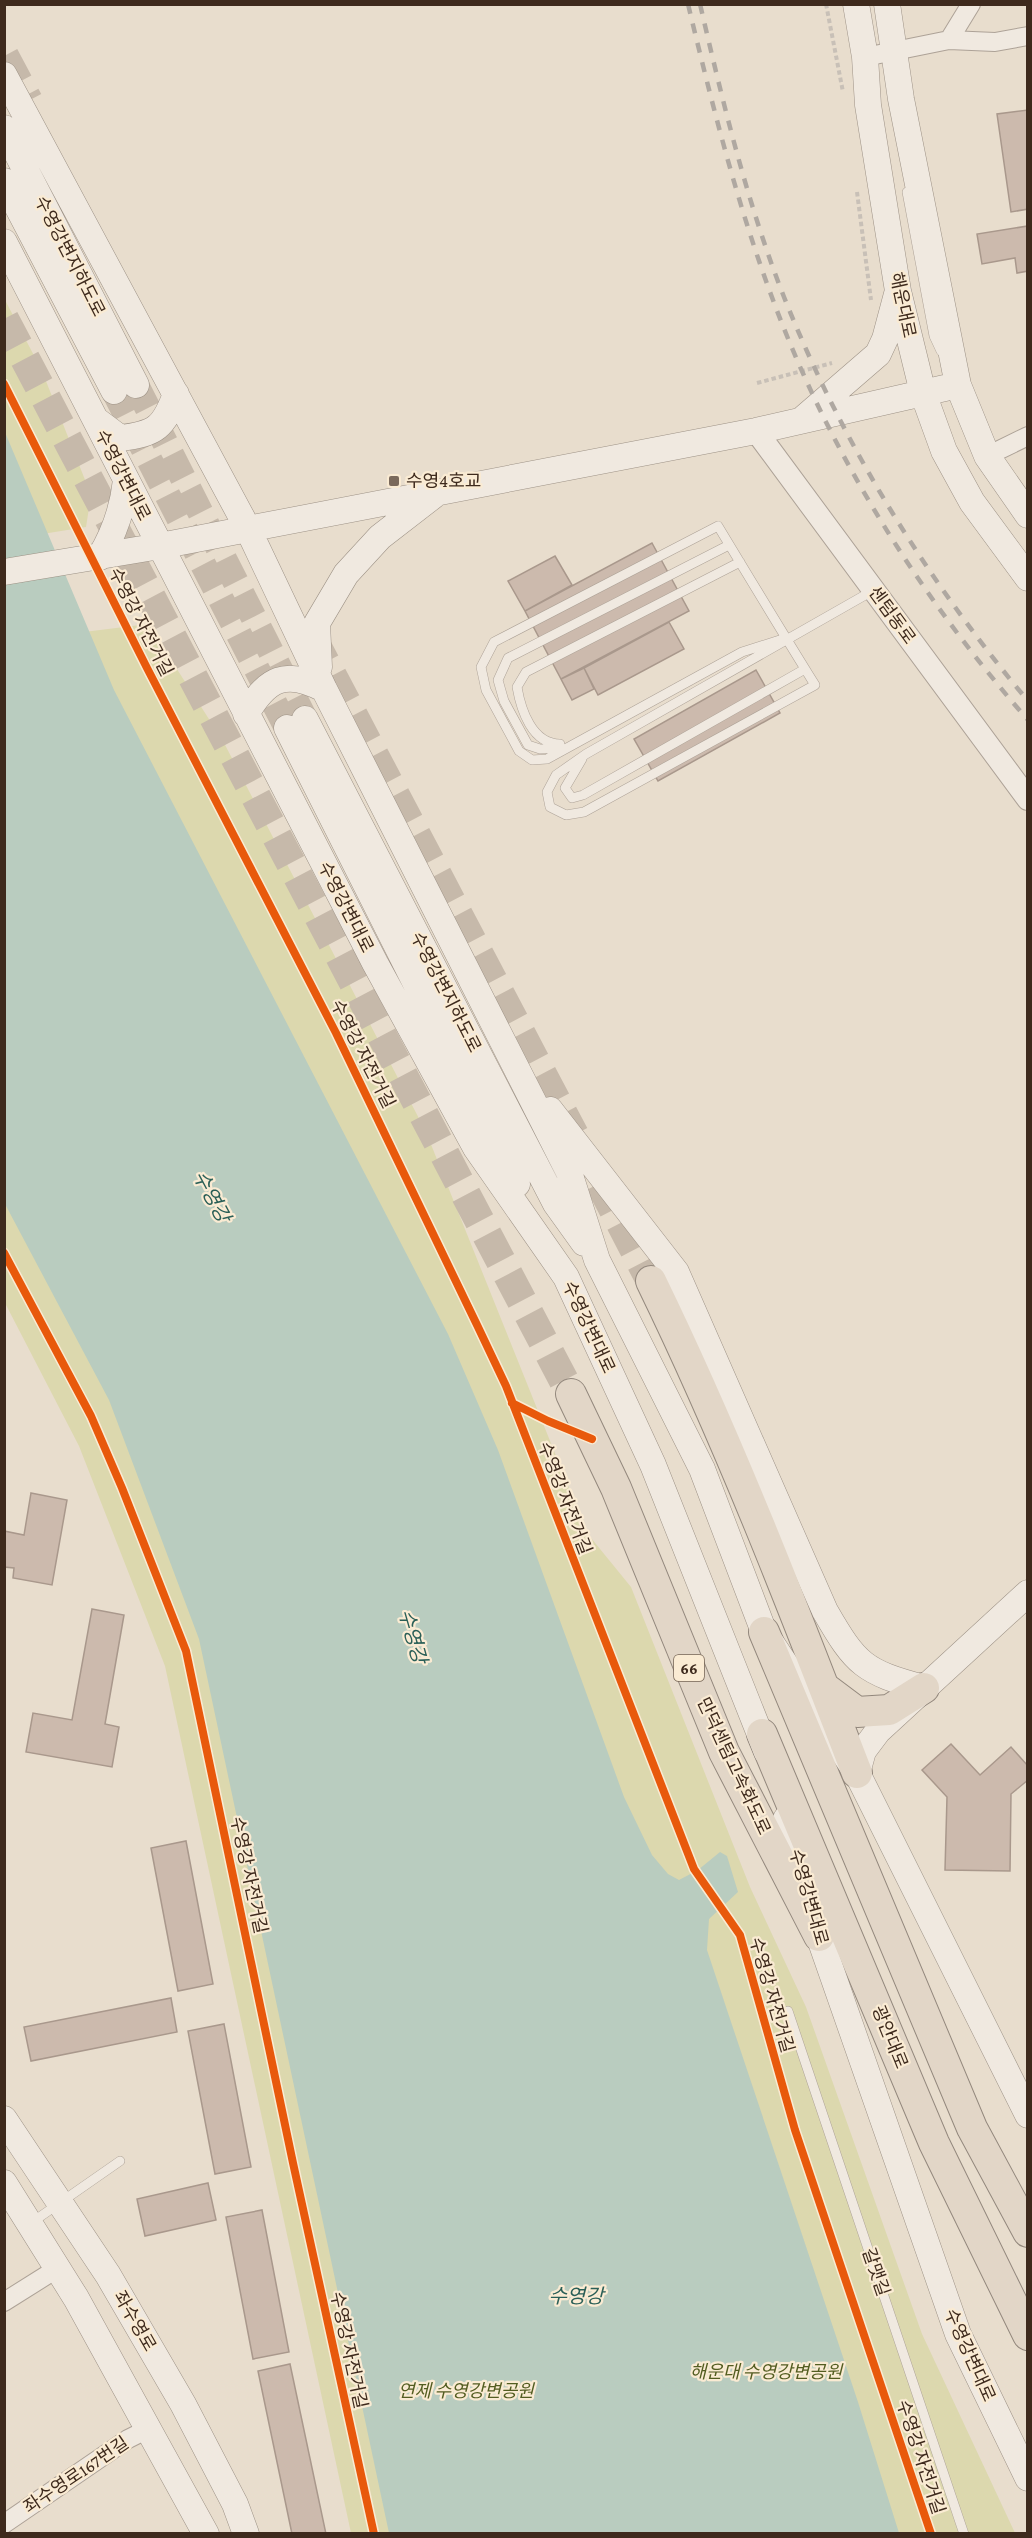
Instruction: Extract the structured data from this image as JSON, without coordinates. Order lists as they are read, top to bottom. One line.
{"streets":{"highway":["66","만덕센텀고속화도로","광안대로"],"main road":["수영강변지하도로","해운대로","수영강변대로","좌수영로"],"street":["센텀동로","좌수영로167번길"],"lane":["갈맷길"],"cycle path":["수영강 자전거길"]},"crossings":[["수영강변지하도로","수영강변대로"],["수영강변대로","만덕센텀고속화도로"],["수영강변대로","광안대로"]],"water":["수영강"],"parks":["해운대 수영강변공원","연제 수영강변공원"],"places":{"transit":["수영4호교"]}}
